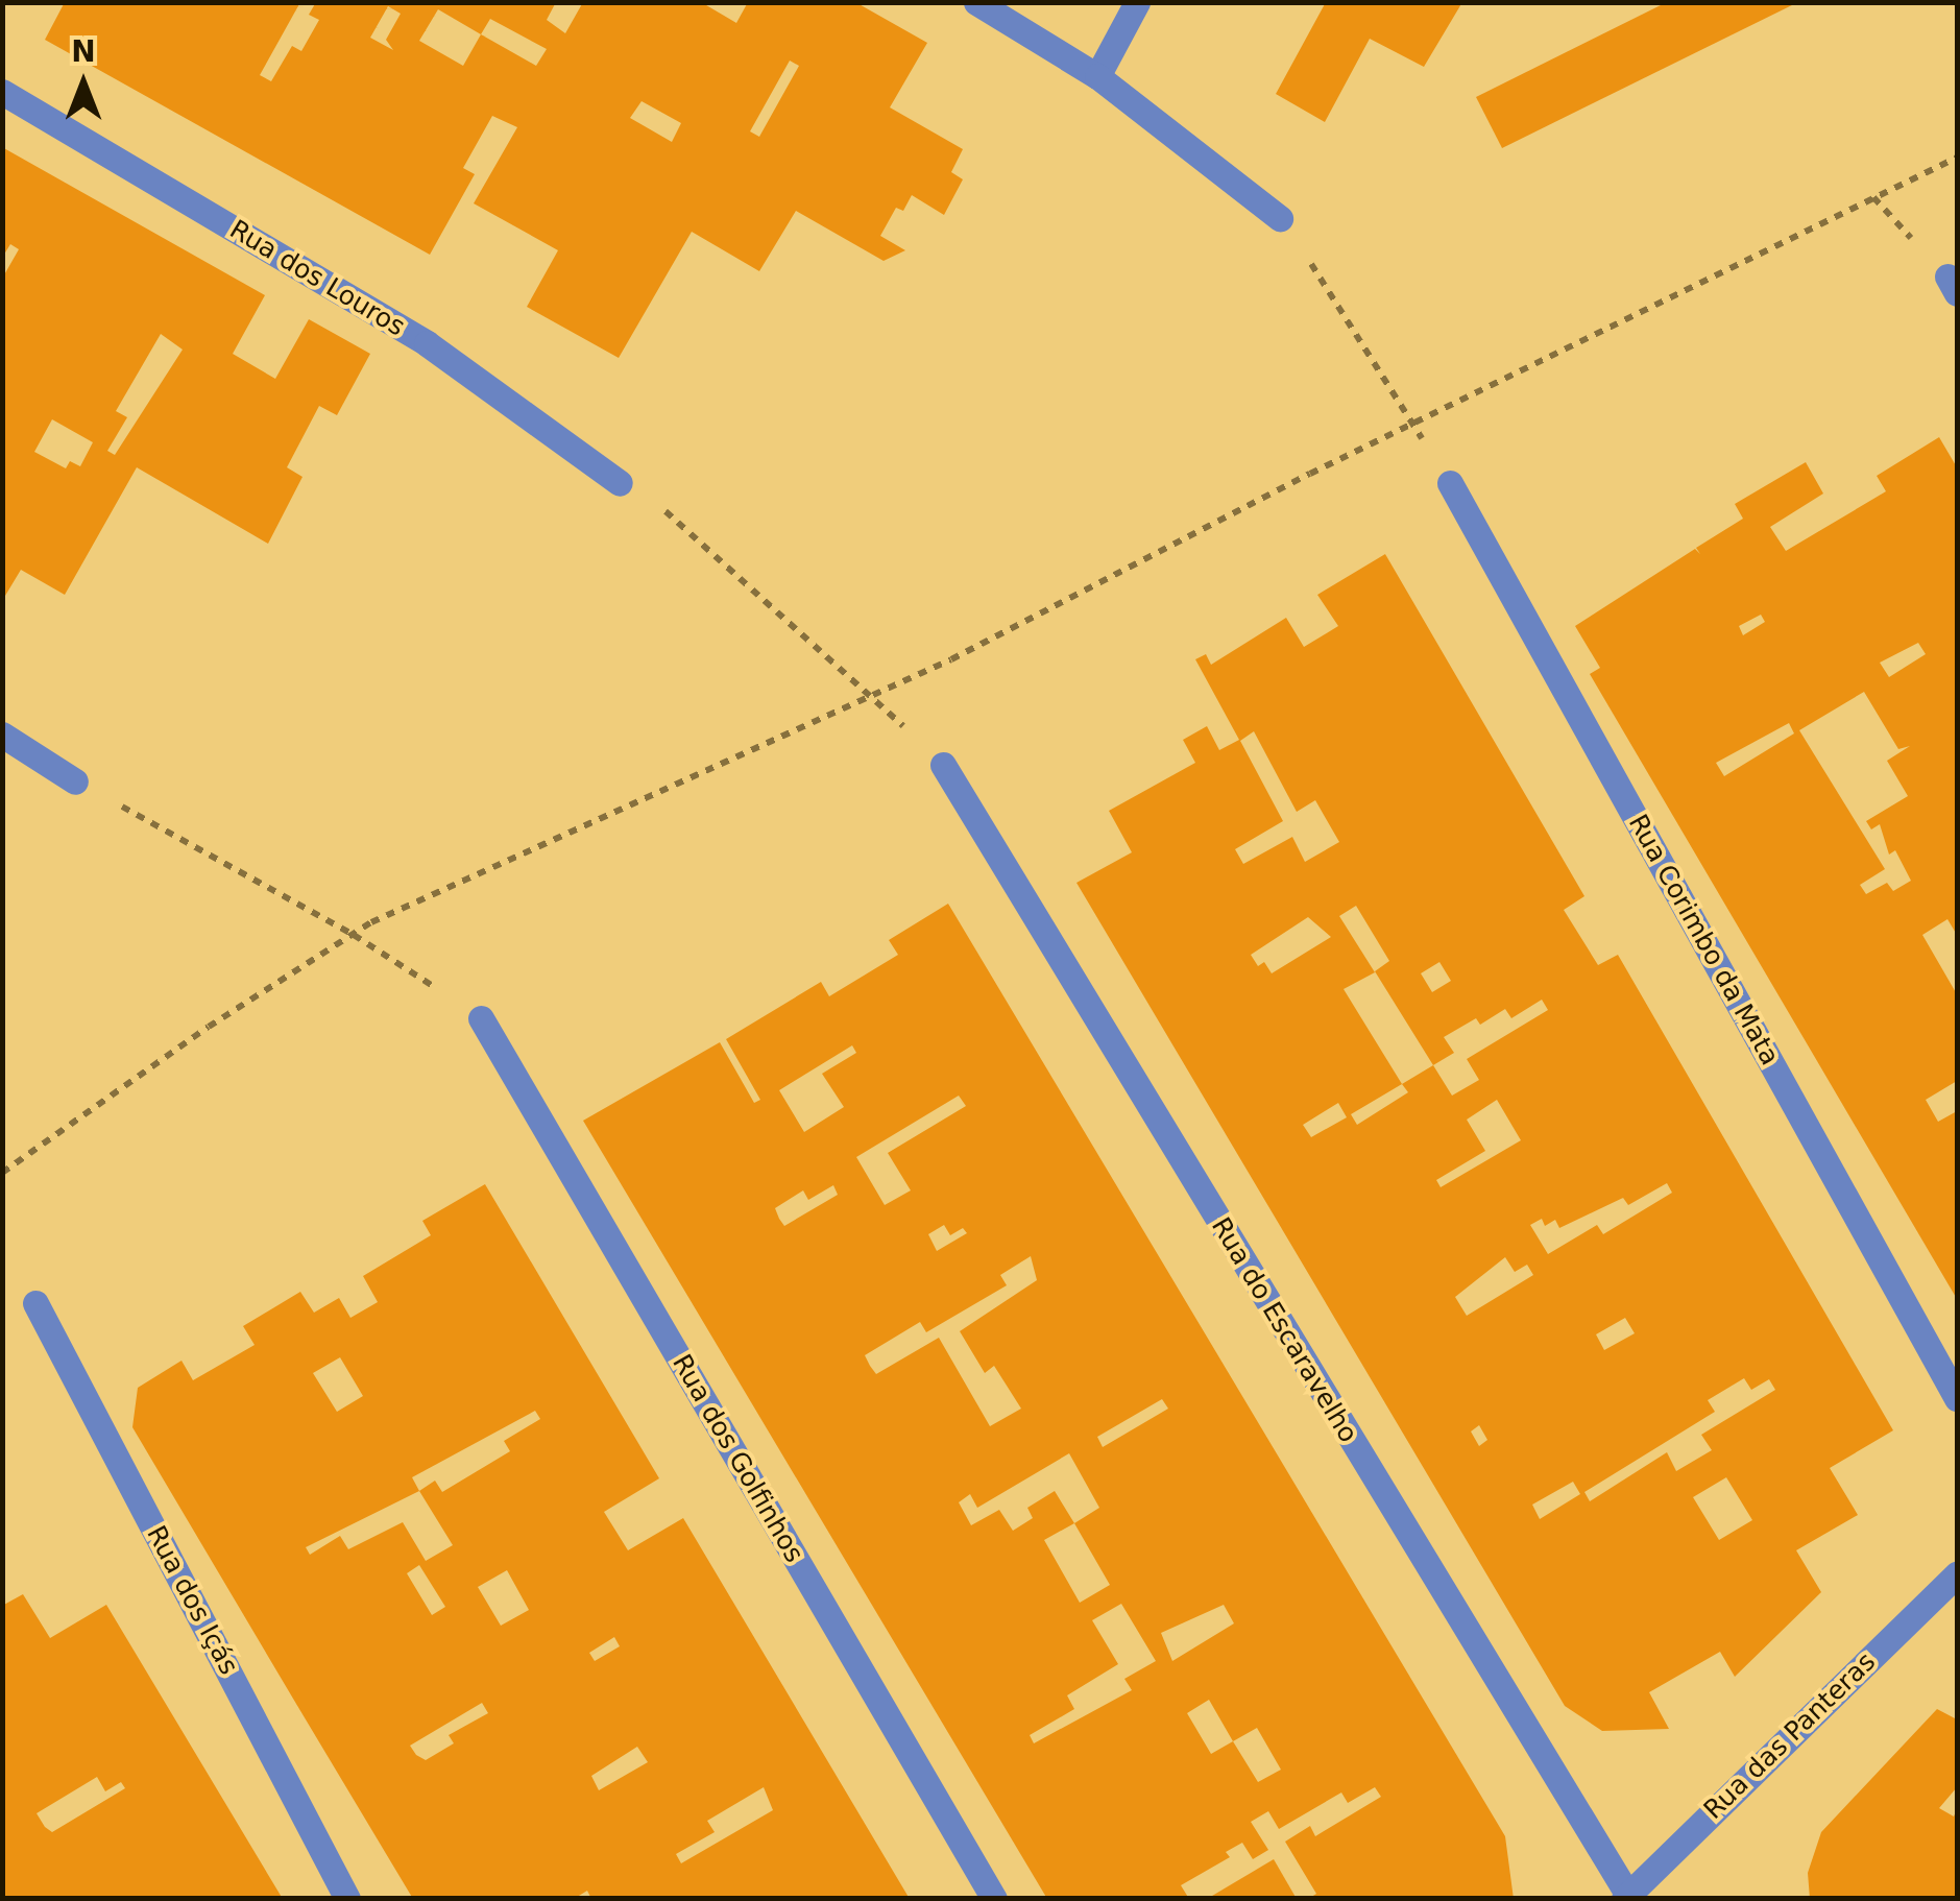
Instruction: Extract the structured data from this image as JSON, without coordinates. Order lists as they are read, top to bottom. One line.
{"streets":{"street":["Rua dos Louros","Rua Corimbo da Mata","Rua do Escaravelho","Rua dos Golfinhos","Rua dos Içás","Rua das Panteras"]},"crossings":[["Rua do Escaravelho","Rua das Panteras"]],"north":"top"}
